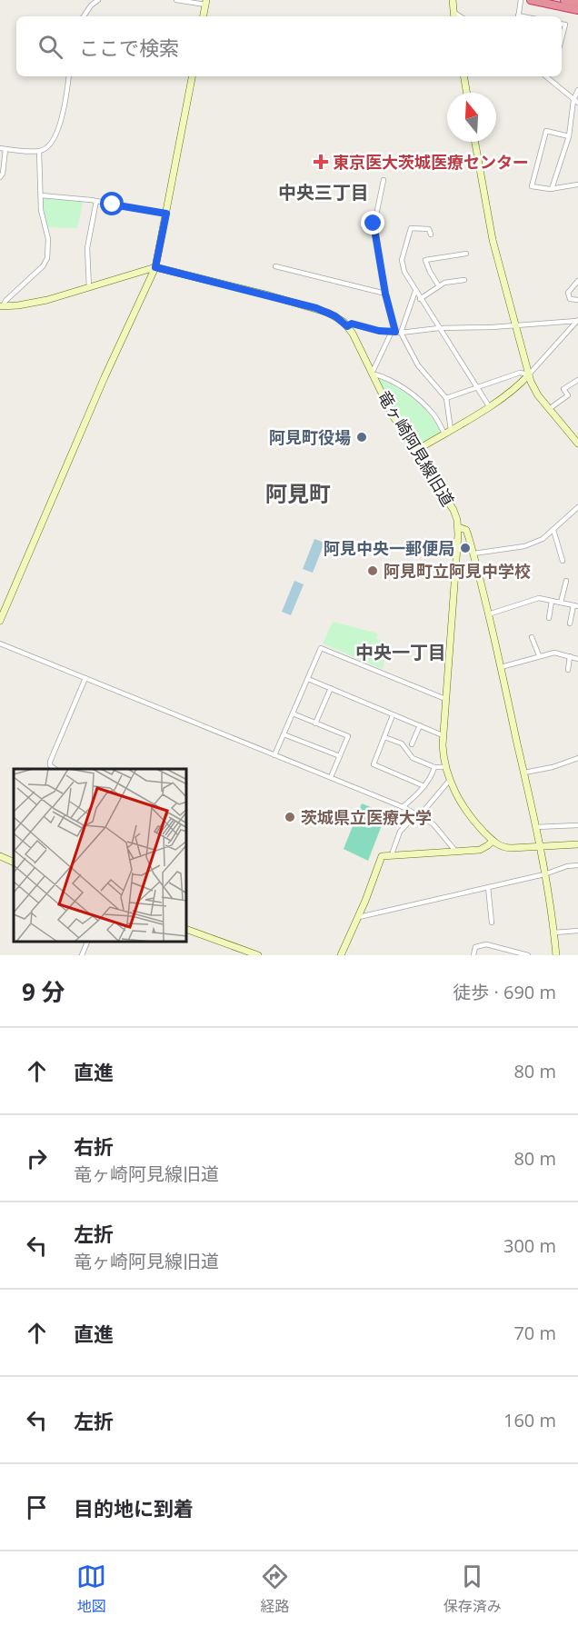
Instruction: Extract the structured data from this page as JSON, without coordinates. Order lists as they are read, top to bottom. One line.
{"streets":{"street":["竜ヶ崎阿見線旧道"]},"districts":["中央三丁目","阿見町","中央一丁目"],"places":{"health":["東京医大茨城医療センター"],"other":["阿見町役場","阿見中央一郵便局","阿見町立阿見中学校","茨城県立医療大学"]},"north":"top","page":{"search":"ここで検索","heading":["9 分","徒歩 · 690 m"],"list":[["直進","80 m"],["右折","竜ヶ崎阿見線旧道","80 m"],["左折","竜ヶ崎阿見線旧道","300 m"],["直進","70 m"],["左折","160 m"],"目的地に到着"],"nav":["地図","経路","保存済み"]}}
